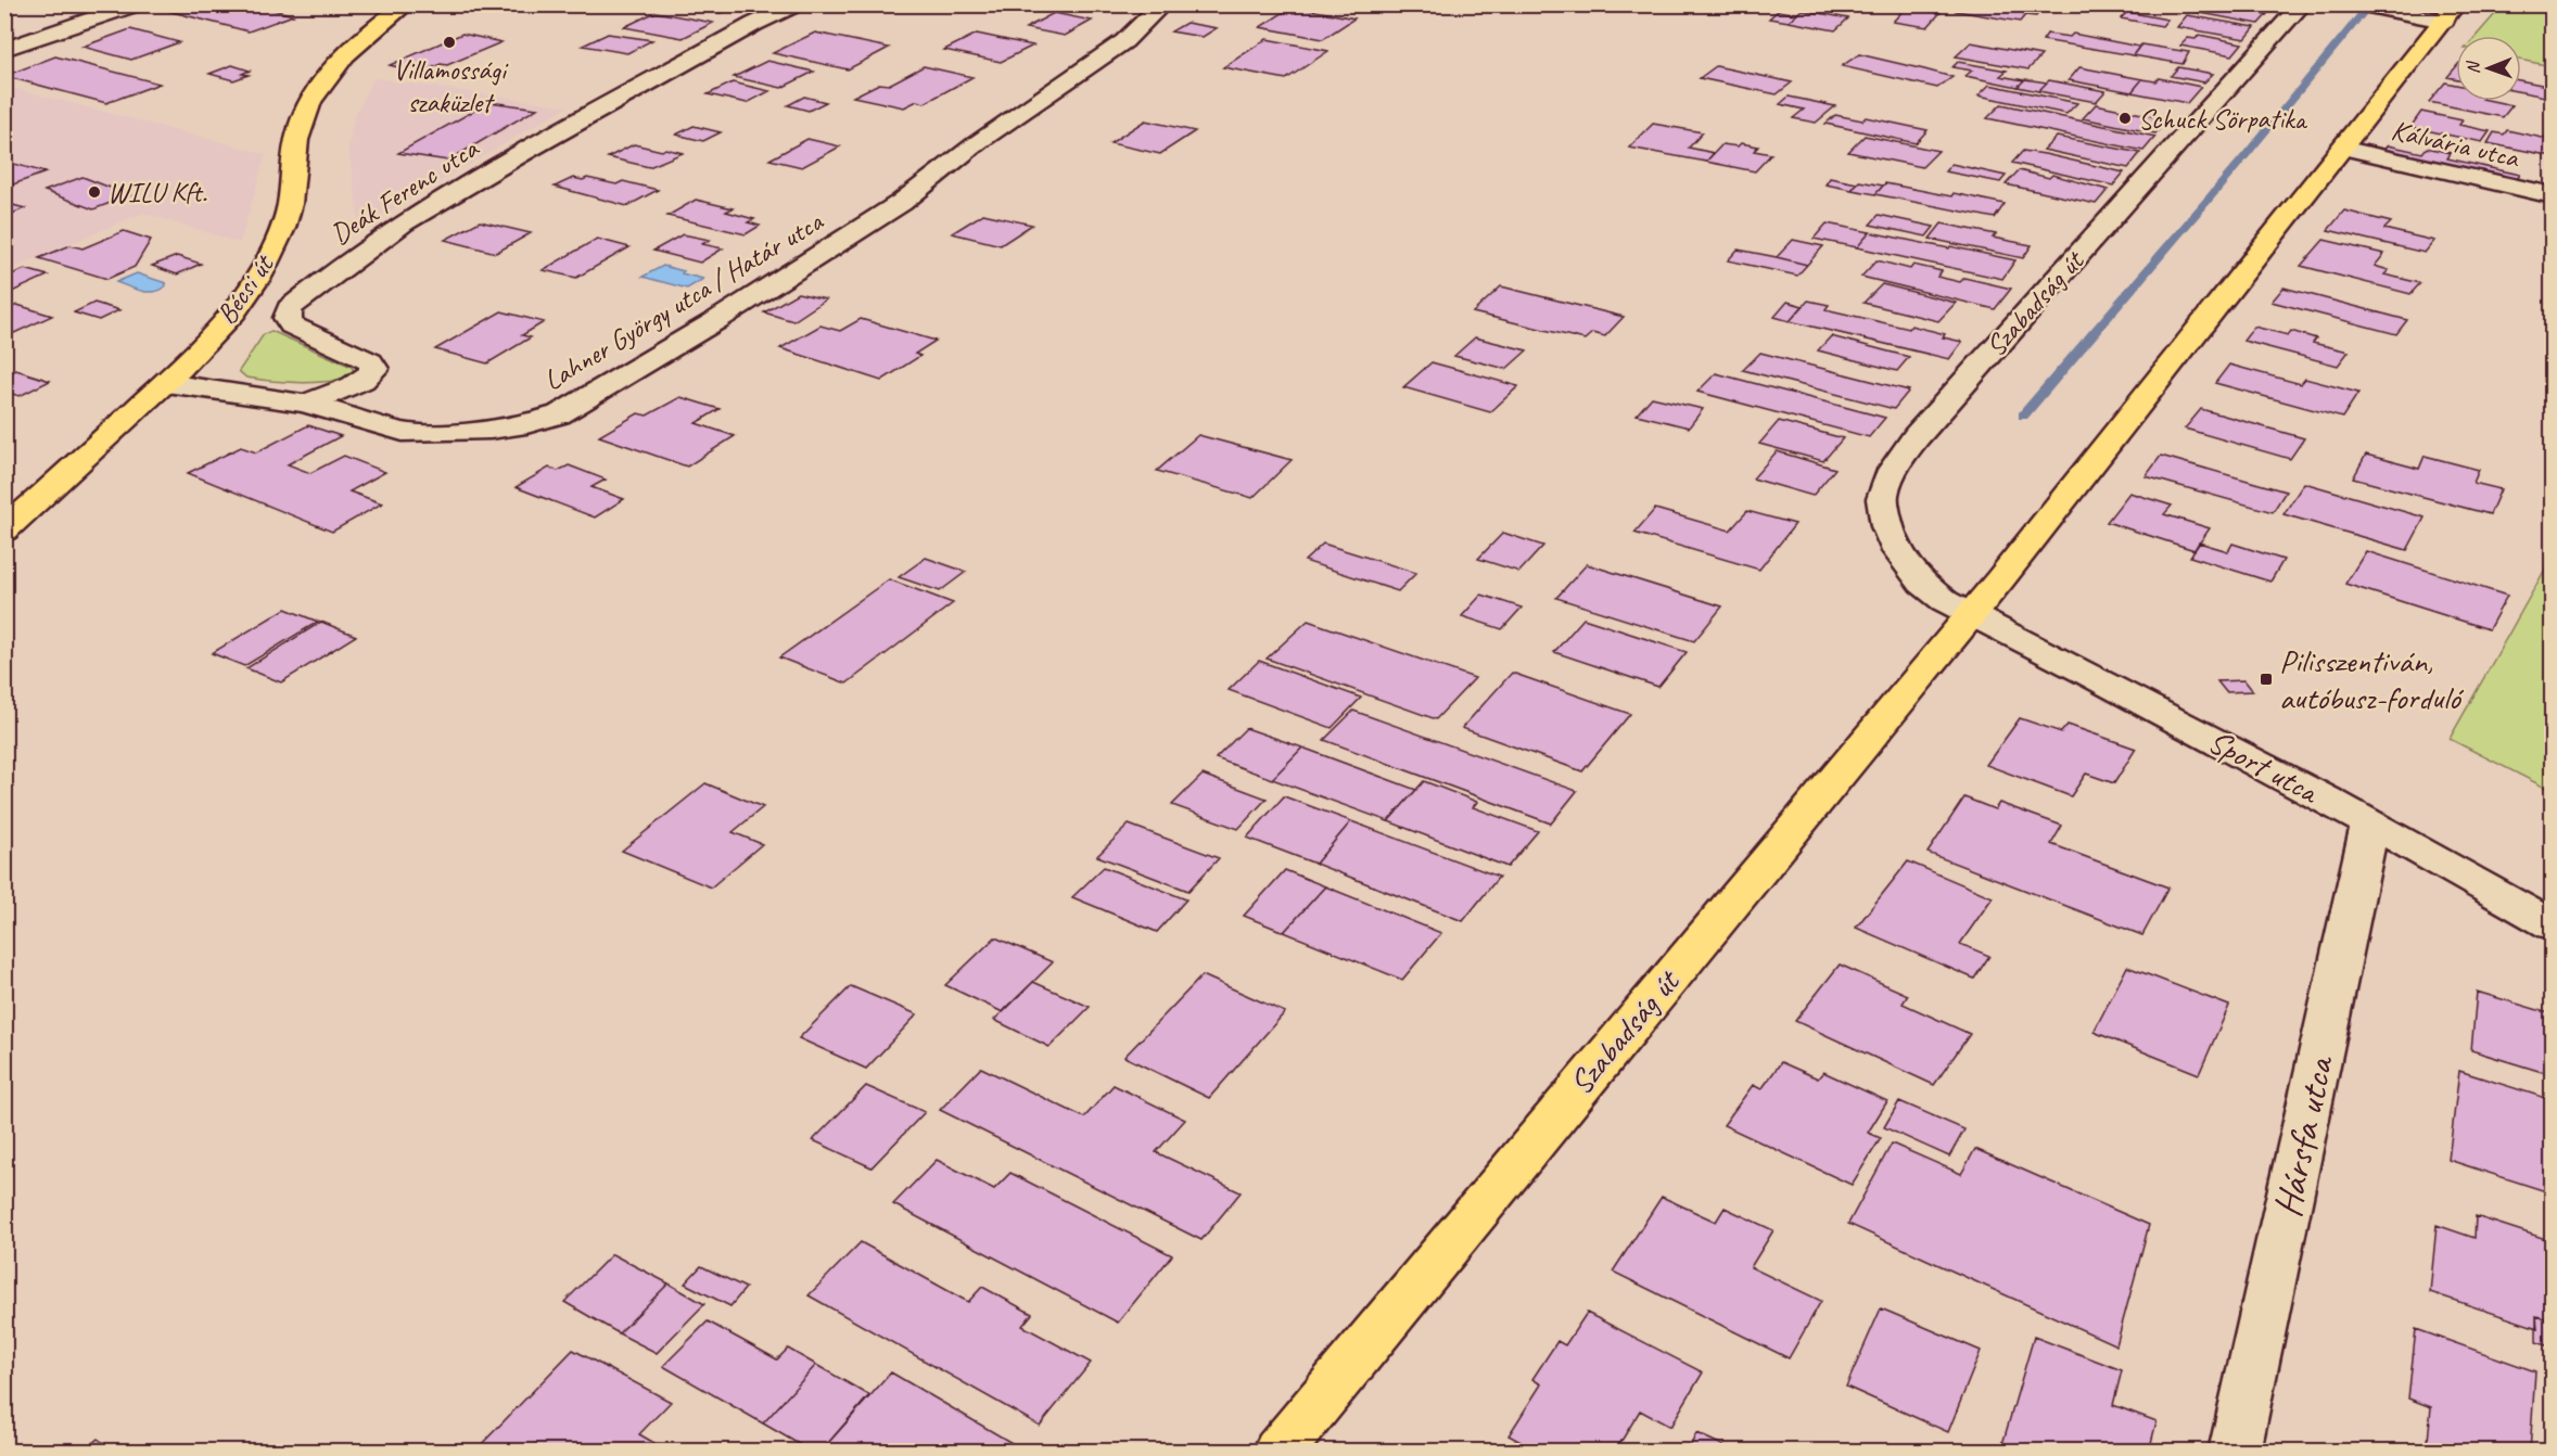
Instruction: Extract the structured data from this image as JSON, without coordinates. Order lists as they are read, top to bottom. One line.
{"streets":{"main road":["Bécsi út","Szabadság út"],"street":["Kálvária utca","Deák Ferenc utca","Lahner György utca / Határ utca","Sport utca","Hársfa utca"]},"crossings":[["Kálvária utca","Szabadság út"],["Deák Ferenc utca","Lahner György utca / Határ utca"],["Bécsi út","Lahner György utca / Határ utca"],["Szabadság út","Sport utca"],["Sport utca","Hársfa utca"]],"places":{"other":["Villamossági szaküzlet","Schuck Sörpatika","WILU Kft."],"transit":["Pilisszentiván, autóbusz-forduló"]},"north":"left"}
